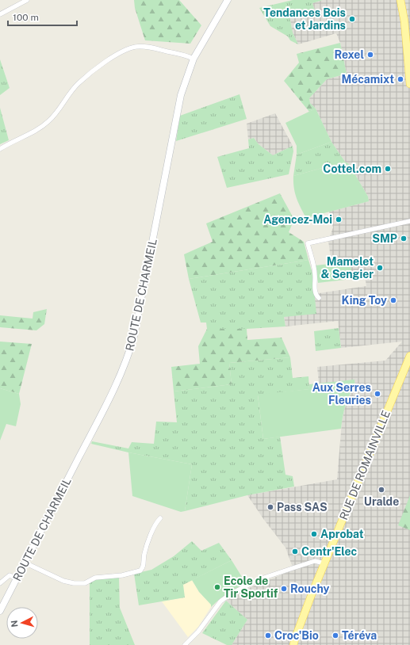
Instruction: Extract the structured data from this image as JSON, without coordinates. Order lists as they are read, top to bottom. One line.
{"streets":{"main road":["ROUTE DE CHARMEIL","RUE DE ROMAINVILLE"]},"places":["Tendances Bois et Jardins","Rexel","Mécamixt","Cottel.com","Agencez-Moi","SMP","Mamelet & Sengier","King Toy","Aux Serres Fleuries","Uralde","Pass SAS","Aprobat","Centr'Elec","Ecole de Tir Sportif","Rouchy","Croc'Bio","Téréva"],"scale_bar":"100 m","north":"left"}
